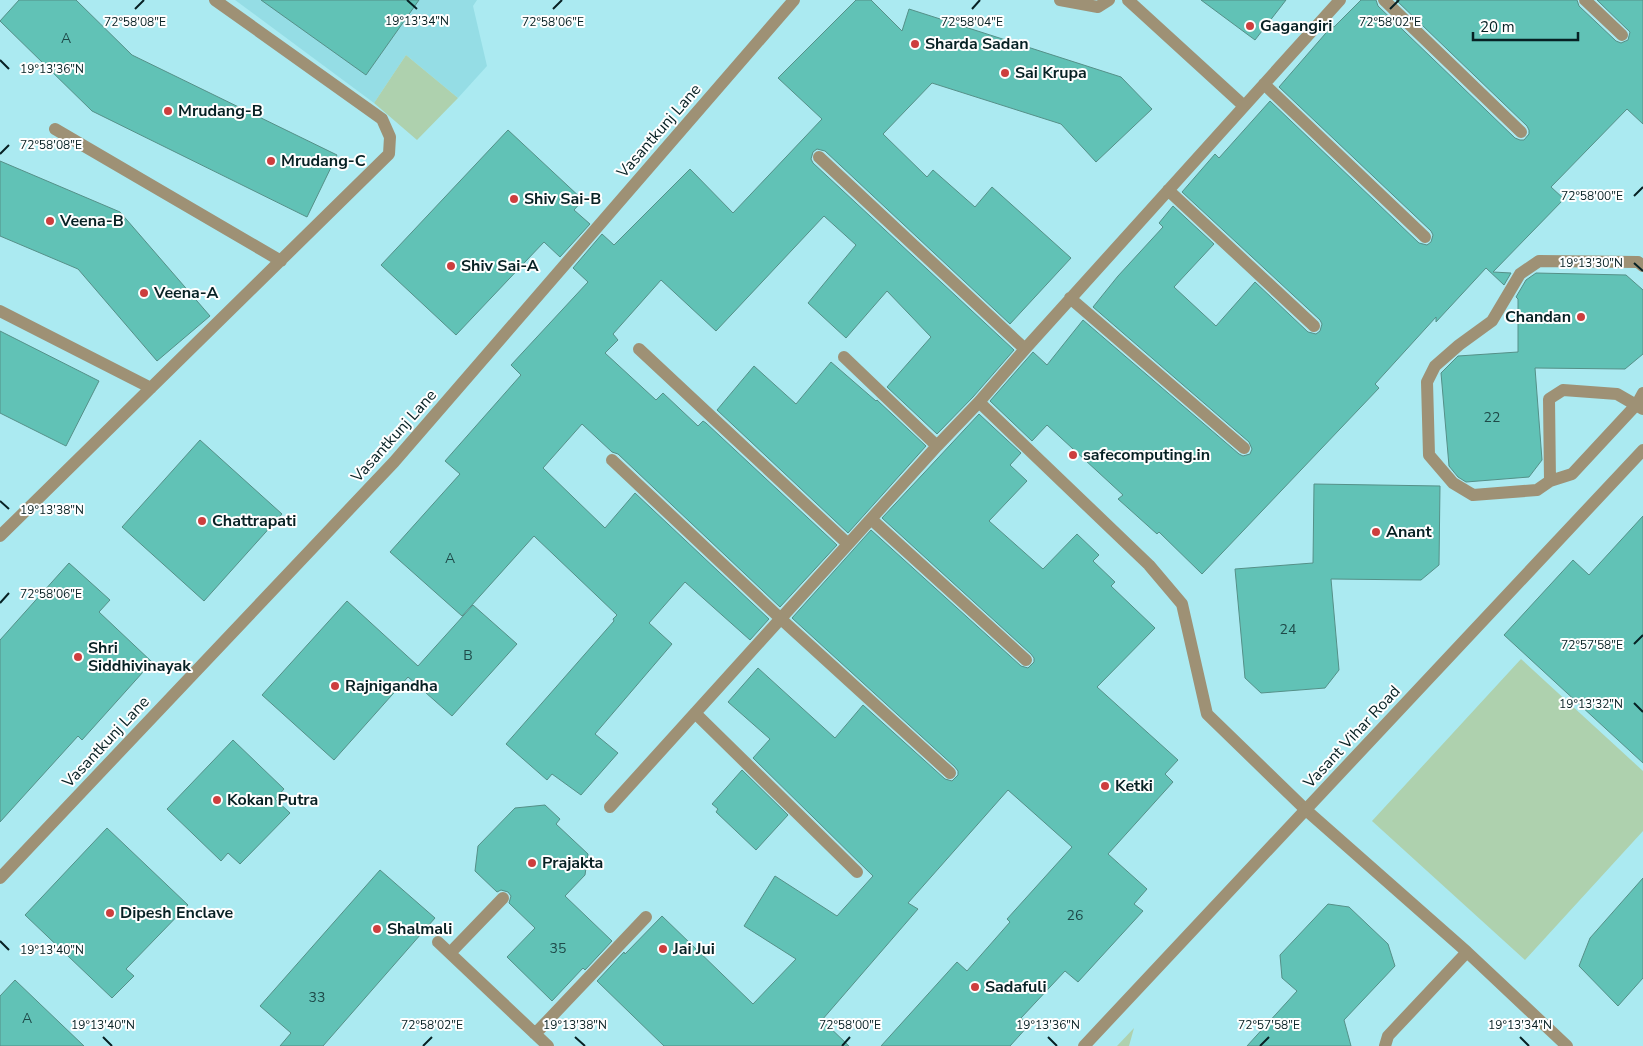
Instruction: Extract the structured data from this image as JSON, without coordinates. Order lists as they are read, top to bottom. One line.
{"streets":{"street":["Vasantkunj Lane","Vasant Vihar Road"]},"places":["Gagangiri","Sharda Sadan","Sai Krupa","Mrudang-B","Mrudang-C","Shiv Sai-B","Veena-B","Shiv Sai-A","Veena-A","Chandan","safecomputing.in","Chattrapati","Anant","Shri Siddhivinayak","Rajnigandha","Ketki","Kokan Putra","Prajakta","Dipesh Enclave","Shalmali","Jai Jui","Sadafuli"],"house_numbers":["A","22","A","24","B","26","35","33","A"],"scale_bar":"20 m","coordinates":["19°13'34\"N","72°58'08\"E","72°58'06\"E","72°58'04\"E","72°58'02\"E","19°13'36\"N","72°58'00\"E","19°13'30\"N","19°13'38\"N","72°57'58\"E","19°13'32\"N","19°13'40\"N"]}
